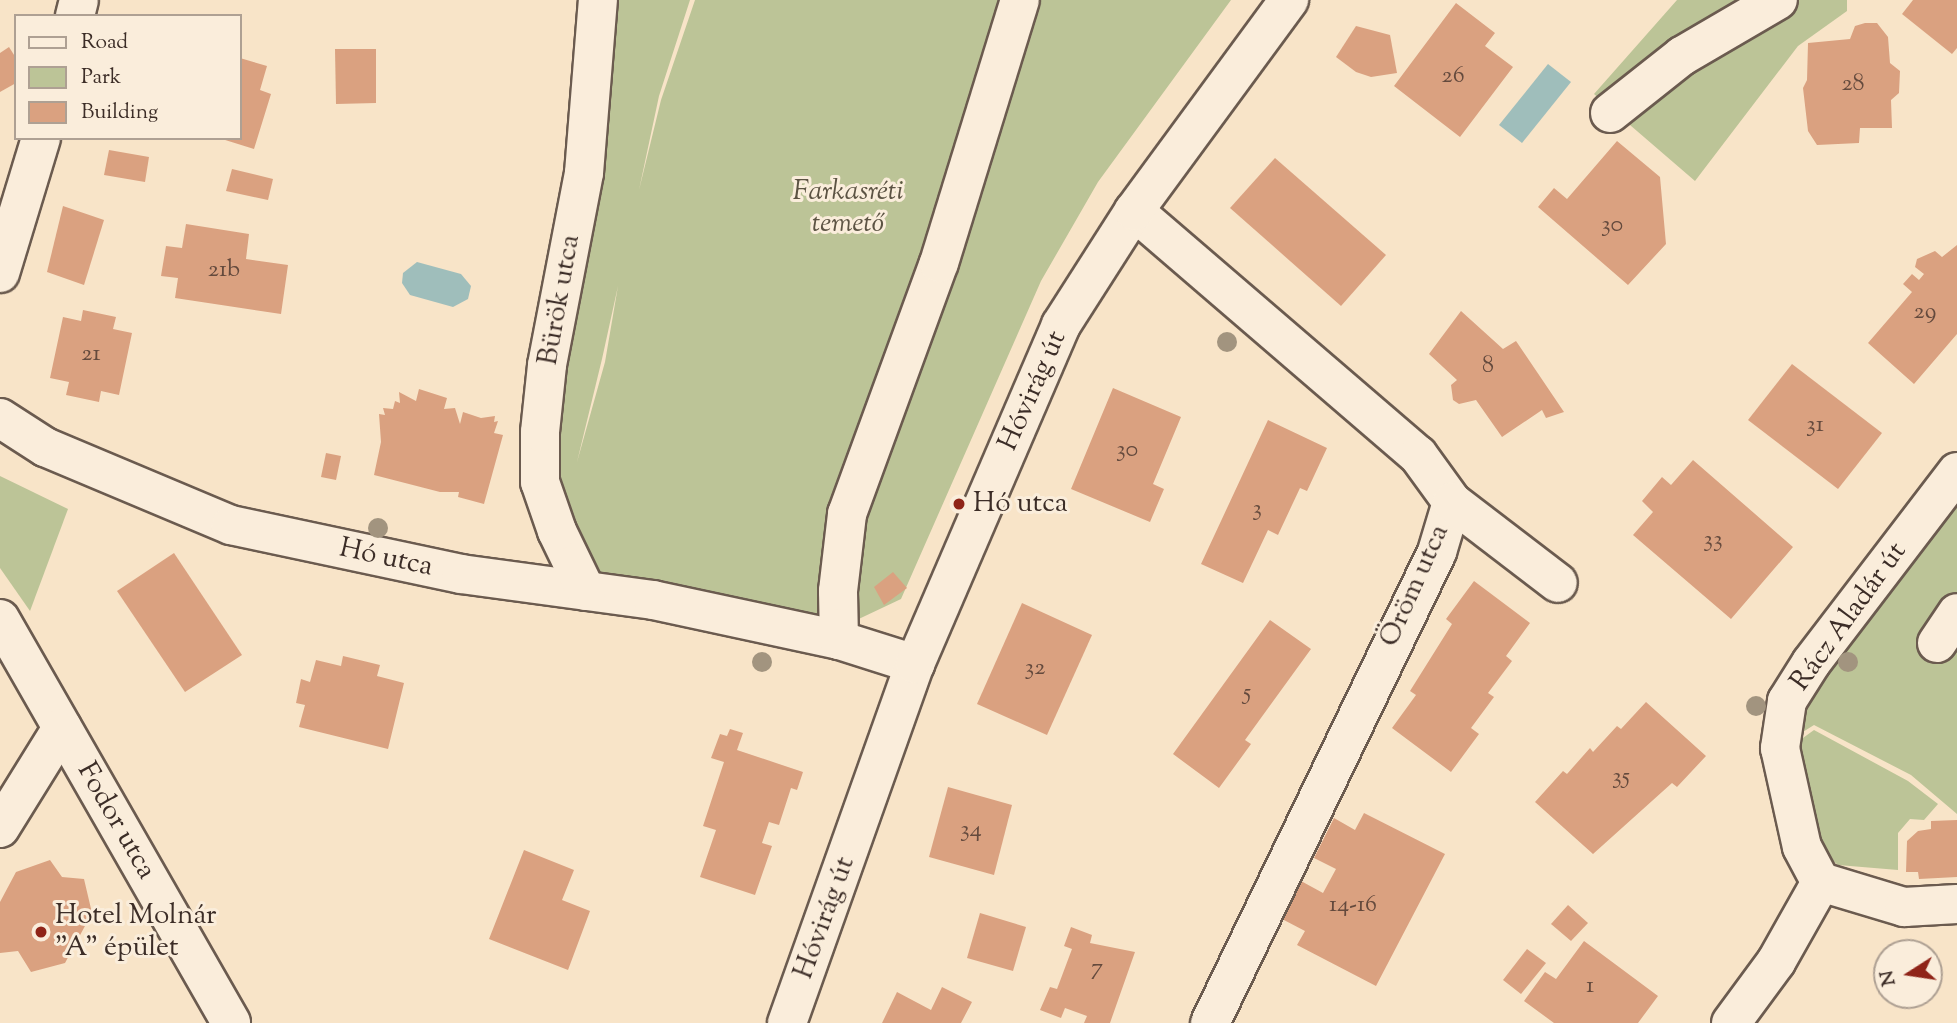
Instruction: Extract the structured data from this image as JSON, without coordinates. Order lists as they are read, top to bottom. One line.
{"streets":{"street":["Bürök utca","Hóvirág út","Hó utca","Öröm utca","Rácz Aladár út","Fodor utca"]},"crossings":[["Bürök utca","Hó utca"],["Hóvirág út","Hó utca"],["Hóvirág út","Öröm utca"]],"parks":["Farkasréti temető"],"places":["Hó utca","Hotel Molnár \"A\" épület"],"house_numbers":["26","28","30","21b","29","21","8","31","30","3","33","32","5","35","34","14-16","7","1"],"legend":["Road","Park","Building"],"north":"left"}
